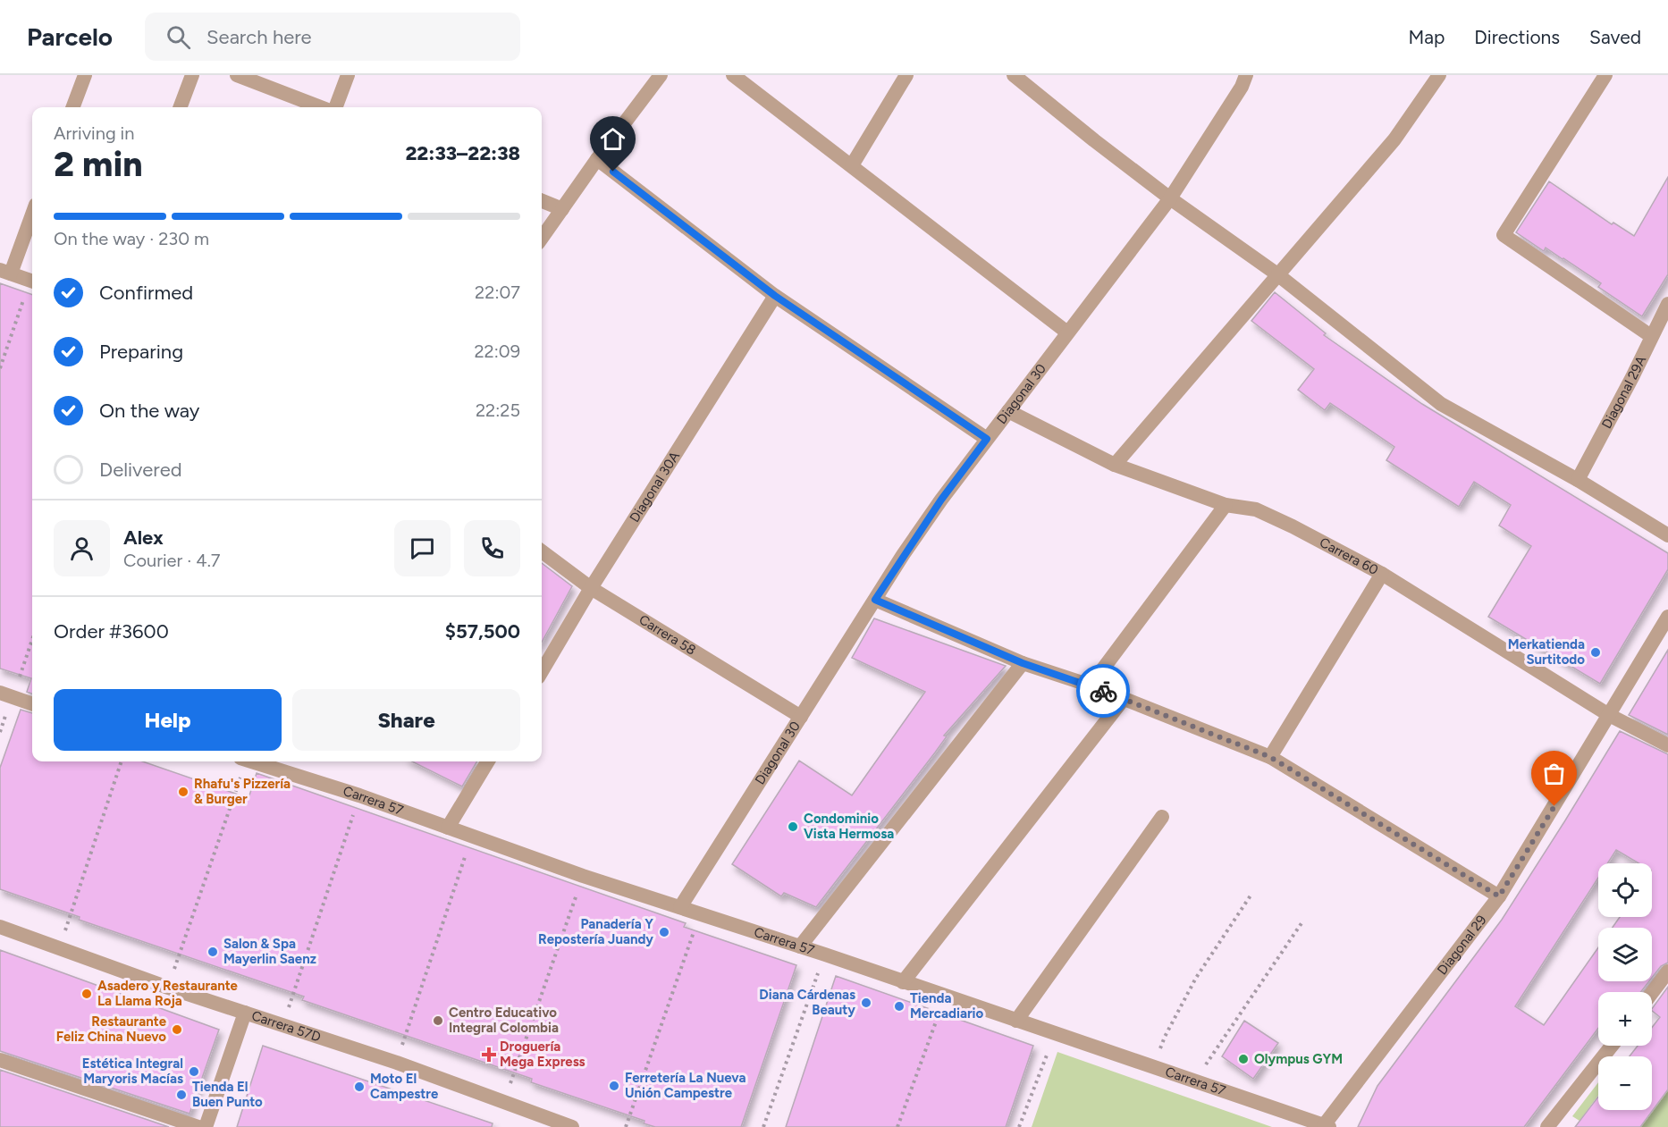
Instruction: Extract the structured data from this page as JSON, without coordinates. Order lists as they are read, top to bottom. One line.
{"streets":{"street":["Diagonal 29A","Diagonal 30","Diagonal 30A","Carrera 60","Carrera 58","Carrera 57","Diagonal 29","Carrera 57D"]},"crossings":[["Diagonal 30","Carrera 60"],["Diagonal 30","Carrera 58"],["Diagonal 30","Carrera 57"],["Diagonal 30A","Carrera 58"],["Carrera 60","Diagonal 29"],["Carrera 57","Diagonal 29"]],"places":{"other":["Merkatienda Surtitodo","Rhafu's Pizzería & Burger","Condominio Vista Hermosa","Panadería Y Repostería Juandy","Salon & Spa Mayerlin Saenz","Asadero y Restaurante La Llama Roja","Diana Cárdenas Beauty","Tienda Mercadiario","Centro Educativo Integral Colombia","Restaurante Feliz China Nuevo","Olympus GYM","Estética Integral Maryoris Macías","Ferretería La Nueva Unión Campestre","Moto El Campestre","Tienda El Buen Punto"],"health":["Droguería Mega Express"]},"page":{"header":"Parcelo","search":"Search here","nav":["Map","Directions","Saved"],"heading":["2 min","Arriving in","22:33–22:38"],"panel":["Alex","Courier · 4.7","Order #3600","$57,500"],"bar":"On the way · 230 m","list":[["Confirmed","22:07"],["Preparing","22:09"],["On the way","22:25"],"Delivered"],"buttons":["Help","Share"],"map_buttons":["+","−"]}}
